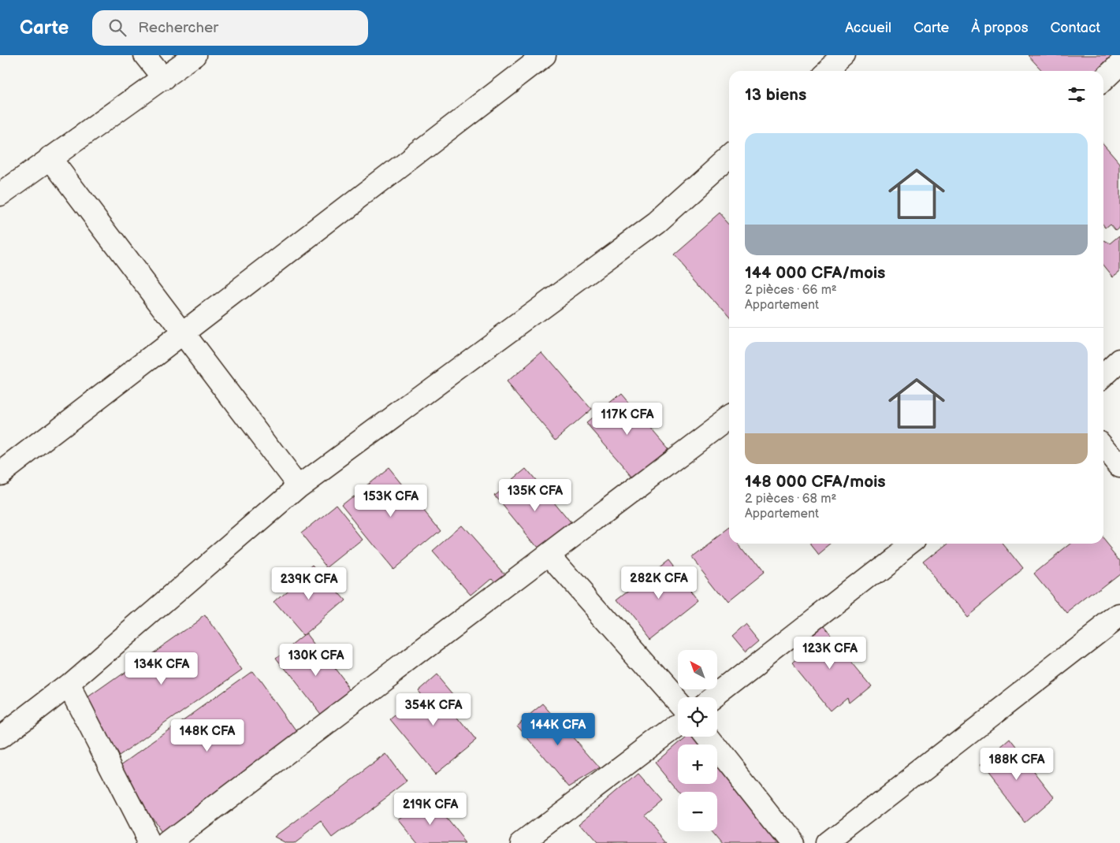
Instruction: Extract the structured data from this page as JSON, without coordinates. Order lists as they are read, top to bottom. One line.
{"north":"top left","page":{"header":"Carte","search":"Rechercher","nav":["Accueil","Carte","À propos","Contact"],"heading":"13 biens","list":[{"name":"144 000 CFA/mois","note":"2 pièces · 66 m² · Appartement"},{"name":"148 000 CFA/mois","note":"2 pièces · 68 m² · Appartement"}],"price":["117K CFA","135K CFA","153K CFA","282K CFA","239K CFA","123K CFA","130K CFA","134K CFA","354K CFA","144K CFA","148K CFA","188K CFA","219K CFA"],"map_buttons":["+","−"]}}
